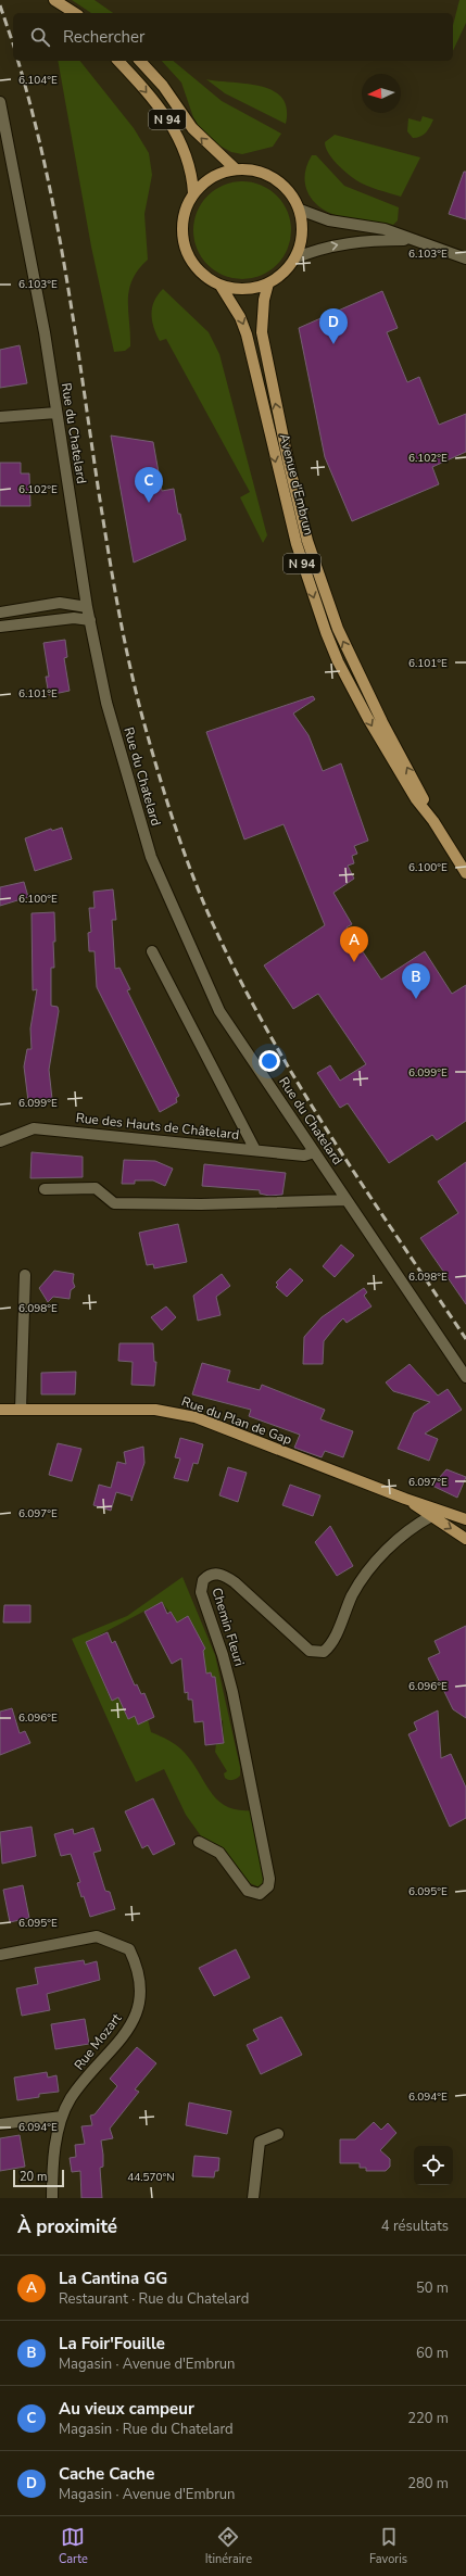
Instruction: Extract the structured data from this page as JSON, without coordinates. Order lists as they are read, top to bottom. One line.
{"streets":{"main road":["N 94","Avenue d'Embrun","Rue du Plan de Gap"],"street":["Rue du Chatelard","Rue des Hauts de Châtelard","Chemin Fleuri","Rue Mozart"]},"crossings":[["N 94","Avenue d'Embrun"],["Rue du Chatelard","Rue des Hauts de Châtelard"]],"scale_bar":"20 m","north":"left","page":{"search":"Rechercher","pins":["D","C","A","B"],"scale":"20 m","heading":["À proximité","4 résultats"],"list":[{"mark":"A","name":"La Cantina GG","note":"Restaurant · Rue du Chatelard","value":"50 m"},{"mark":"B","name":"La Foir'Fouille","note":"Magasin · Avenue d'Embrun","value":"60 m"},{"mark":"C","name":"Au vieux campeur","note":"Magasin · Rue du Chatelard","value":"220 m"},{"mark":"D","name":"Cache Cache","note":"Magasin · Avenue d'Embrun","value":"280 m"}],"nav":["Carte","Itinéraire","Favoris"]},"coordinates":["6.104°E","6.103°E","6.102°E","6.101°E","6.100°E","6.099°E","6.098°E","6.097°E","6.096°E","6.095°E","6.094°E","44.570°N"]}
